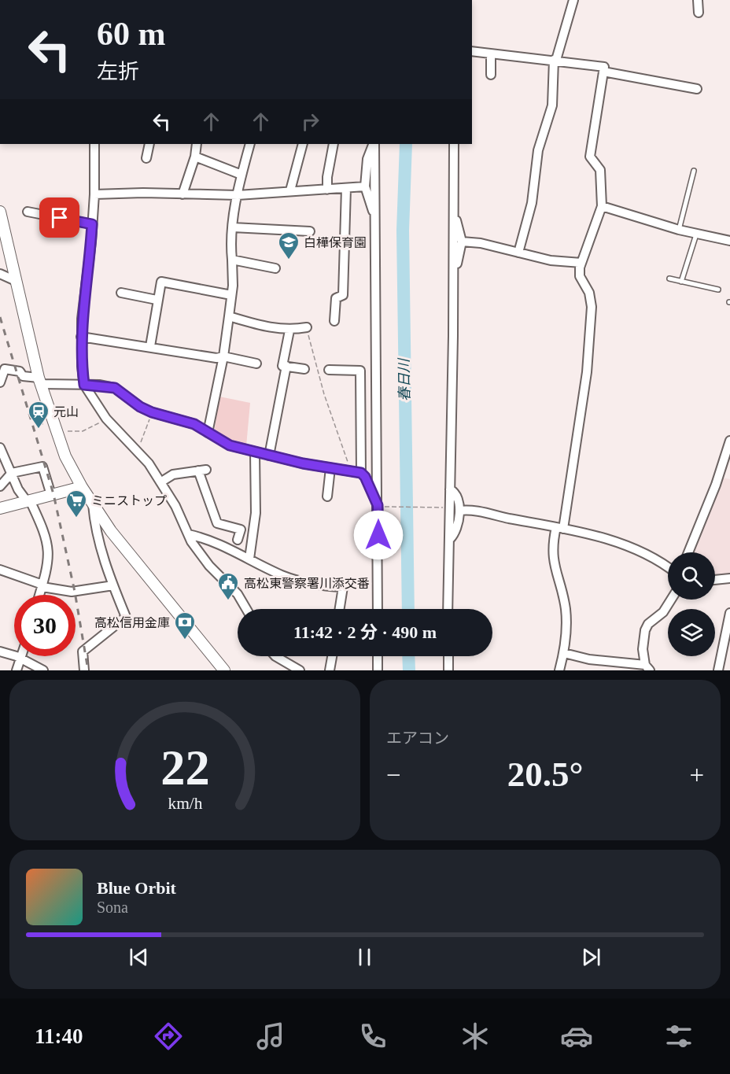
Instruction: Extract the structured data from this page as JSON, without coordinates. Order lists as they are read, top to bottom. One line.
{"water":["春日川"],"places":{"school or university":["白樺保育園"],"station":["元山"],"supermarket":["ミニストップ"],"public building":["高松東警察署川添交番"],"bank":["高松信用金庫"]},"page":{"turn":["60 m","左折"],"limit":"30","trip":"11:42 · 2 分 · 490 m","tile":"エアコン","heat":["−","20.5°","+"],"song":["Blue Orbit","Sona"],"tabs":"11:40","gauge":["22","km/h"]}}
